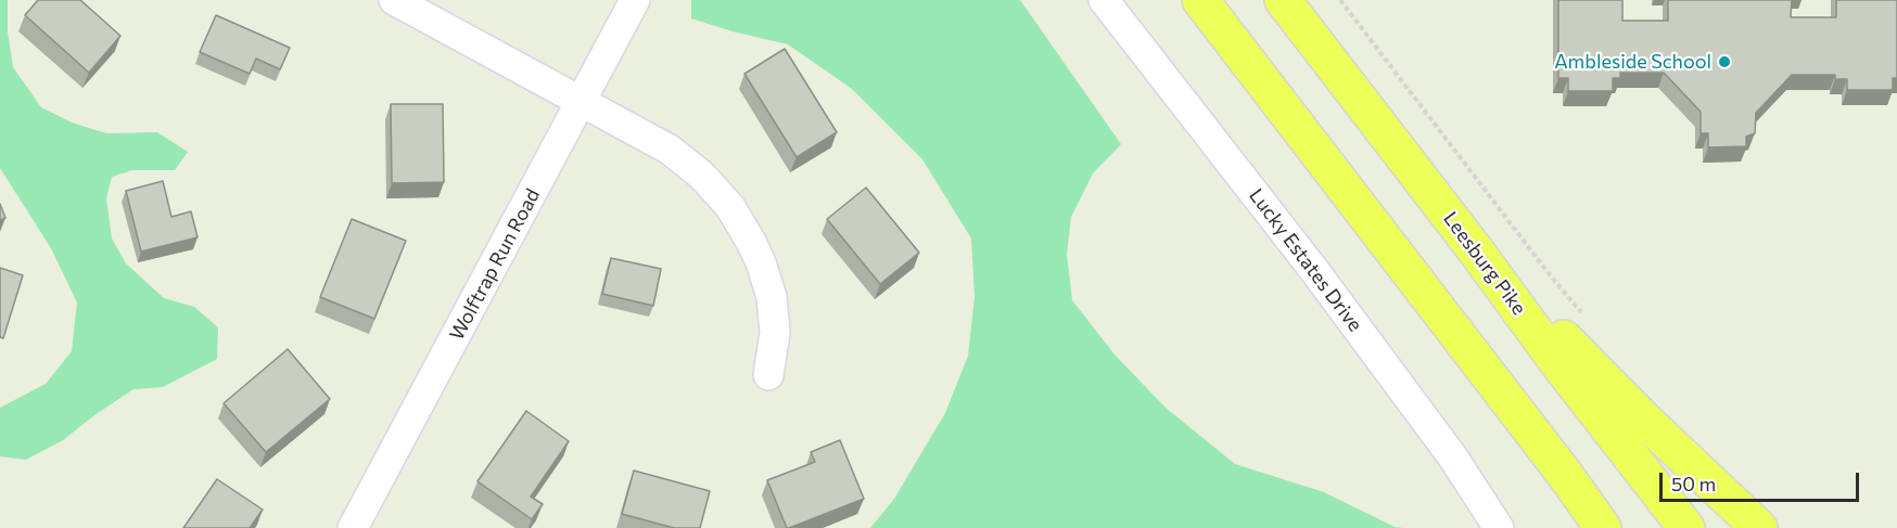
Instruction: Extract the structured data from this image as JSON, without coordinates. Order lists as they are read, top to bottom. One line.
{"streets":{"highway":["Leesburg Pike"],"street":["Lucky Estates Drive","Wolftrap Run Road"]},"places":["Ambleside School"],"scale_bar":"50 m"}
